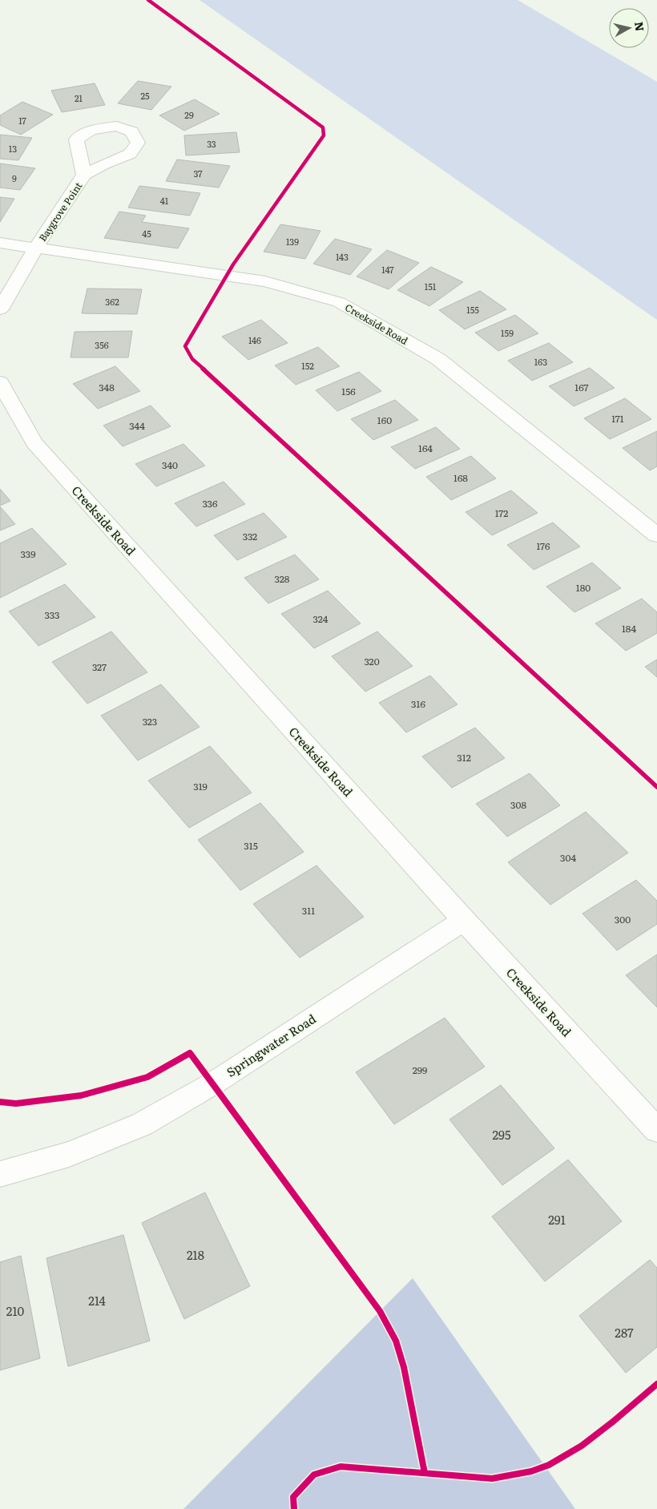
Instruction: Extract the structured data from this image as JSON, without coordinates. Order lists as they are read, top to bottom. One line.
{"streets":{"street":["Baygrove Point","Creekside Road","Springwater Road"]},"crossings":[["Baygrove Point","Creekside Road"],["Creekside Road","Springwater Road"]],"house_numbers":["25","21","29","17","33","13","37","9","41","45","139","143","147","151","362","155","159","146","356","163","152","348","167","156","171","160","344","164","340","168","336","172","332","176","339","328","180","333","324","184","320","327","316","323","312","319","308","315","304","311","300","299","295","291","218","214","210","287"],"north":"right"}
